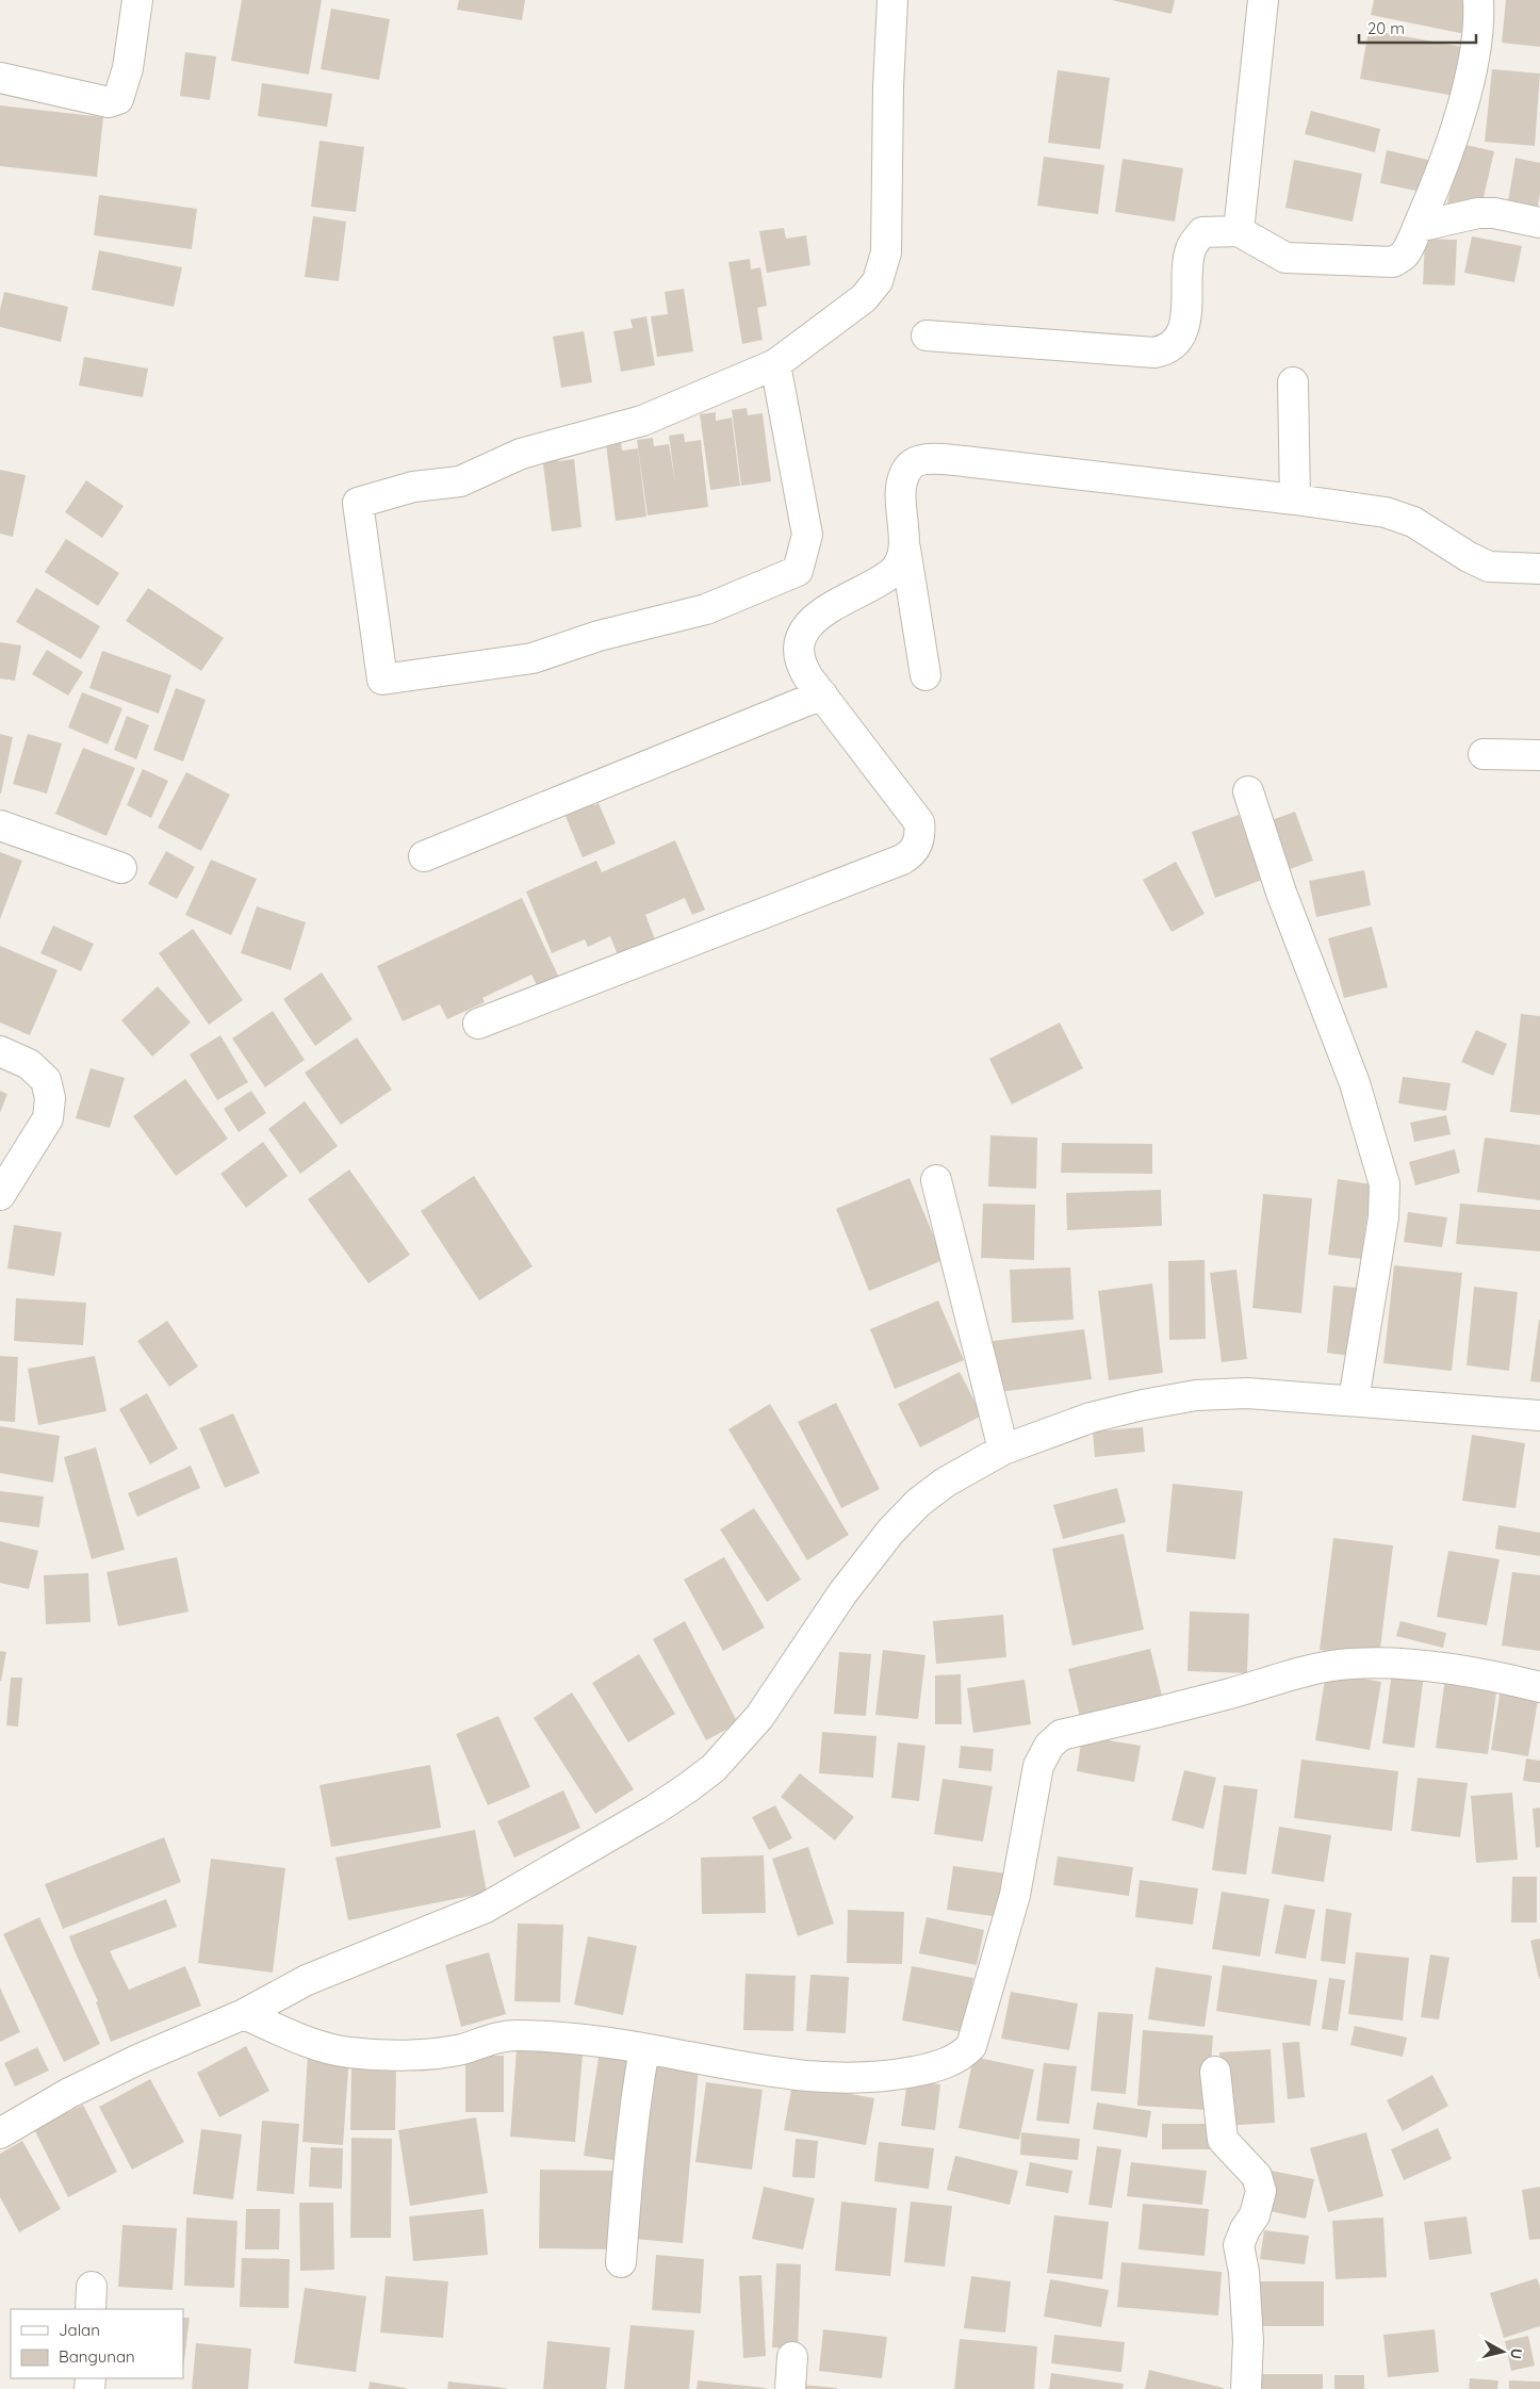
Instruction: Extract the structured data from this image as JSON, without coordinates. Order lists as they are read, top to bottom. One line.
{"legend":["Jalan","Bangunan"],"scale_bar":"20 m","north":"right"}
